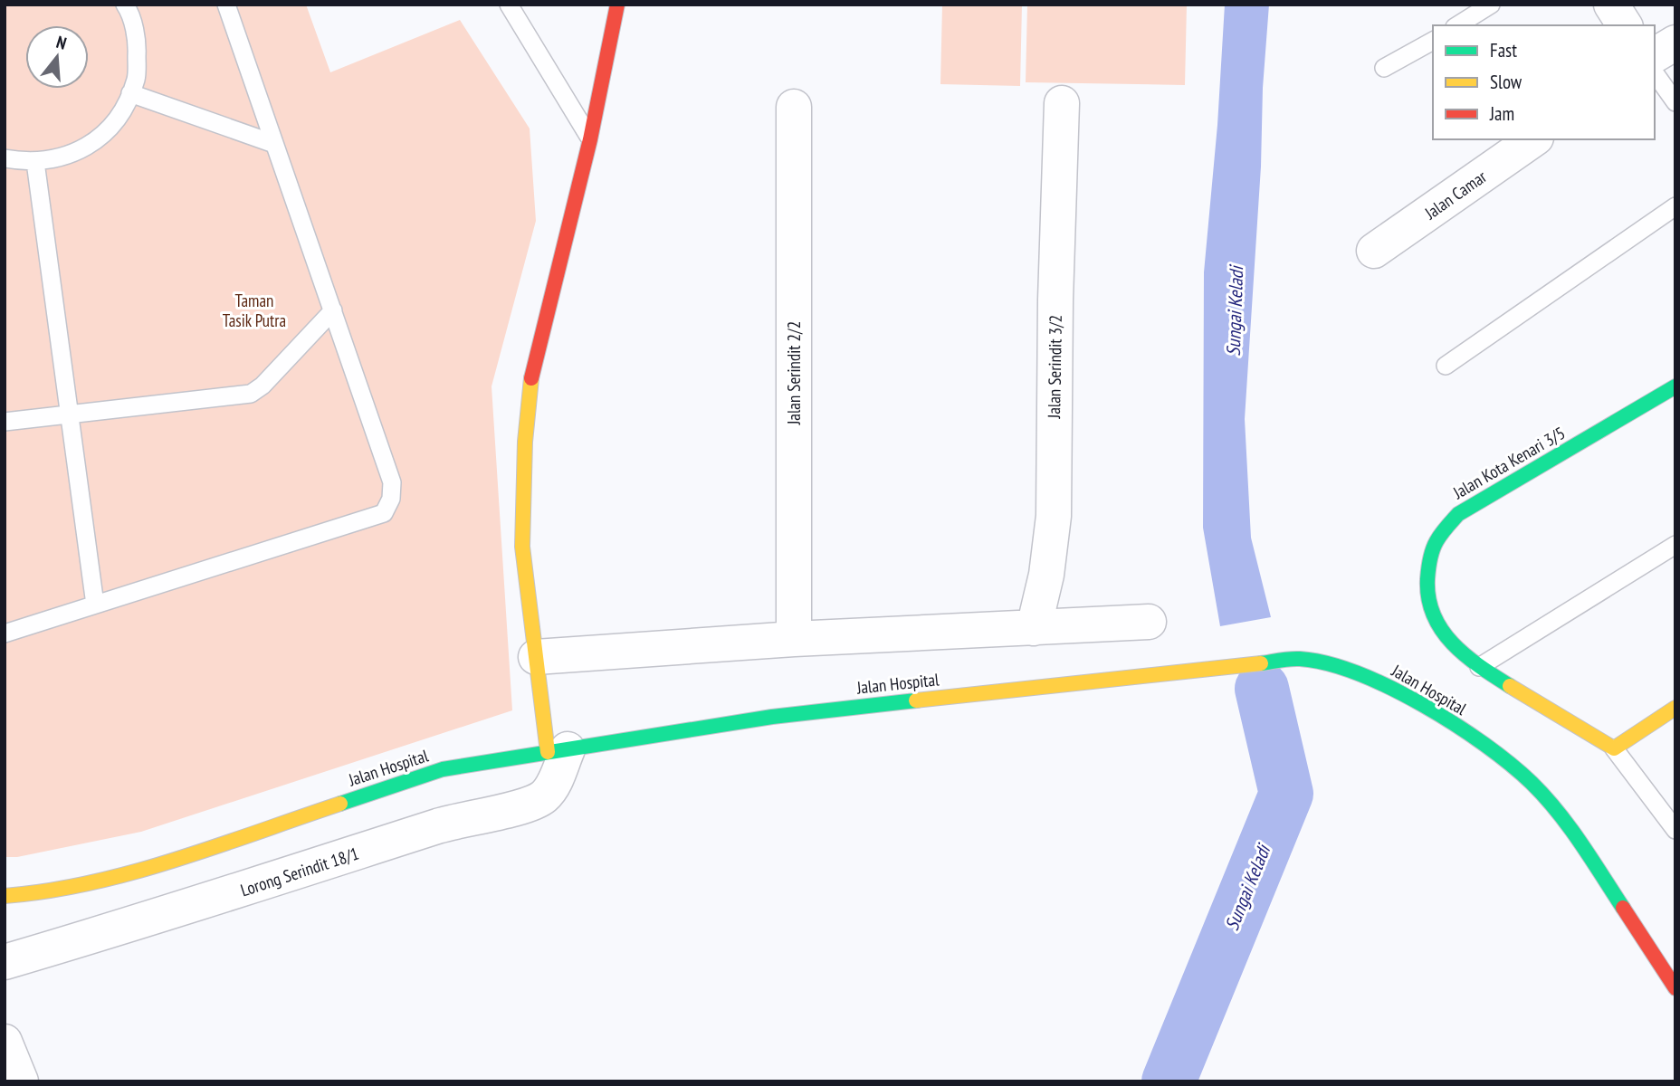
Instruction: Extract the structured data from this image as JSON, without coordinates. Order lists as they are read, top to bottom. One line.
{"streets":{"main road":["Jalan Kota Kenari 3/5","Jalan Hospital"],"street":["Jalan Camar","Jalan Serindit 3/2","Jalan Serindit 2/2","Lorong Serindit 18/1"]},"crossings":[["Jalan Hospital","Lorong Serindit 18/1"]],"water":["Sungai Keladi"],"parks":["Taman Tasik Putra"],"legend":["Fast","Slow","Jam"],"north":"top"}
